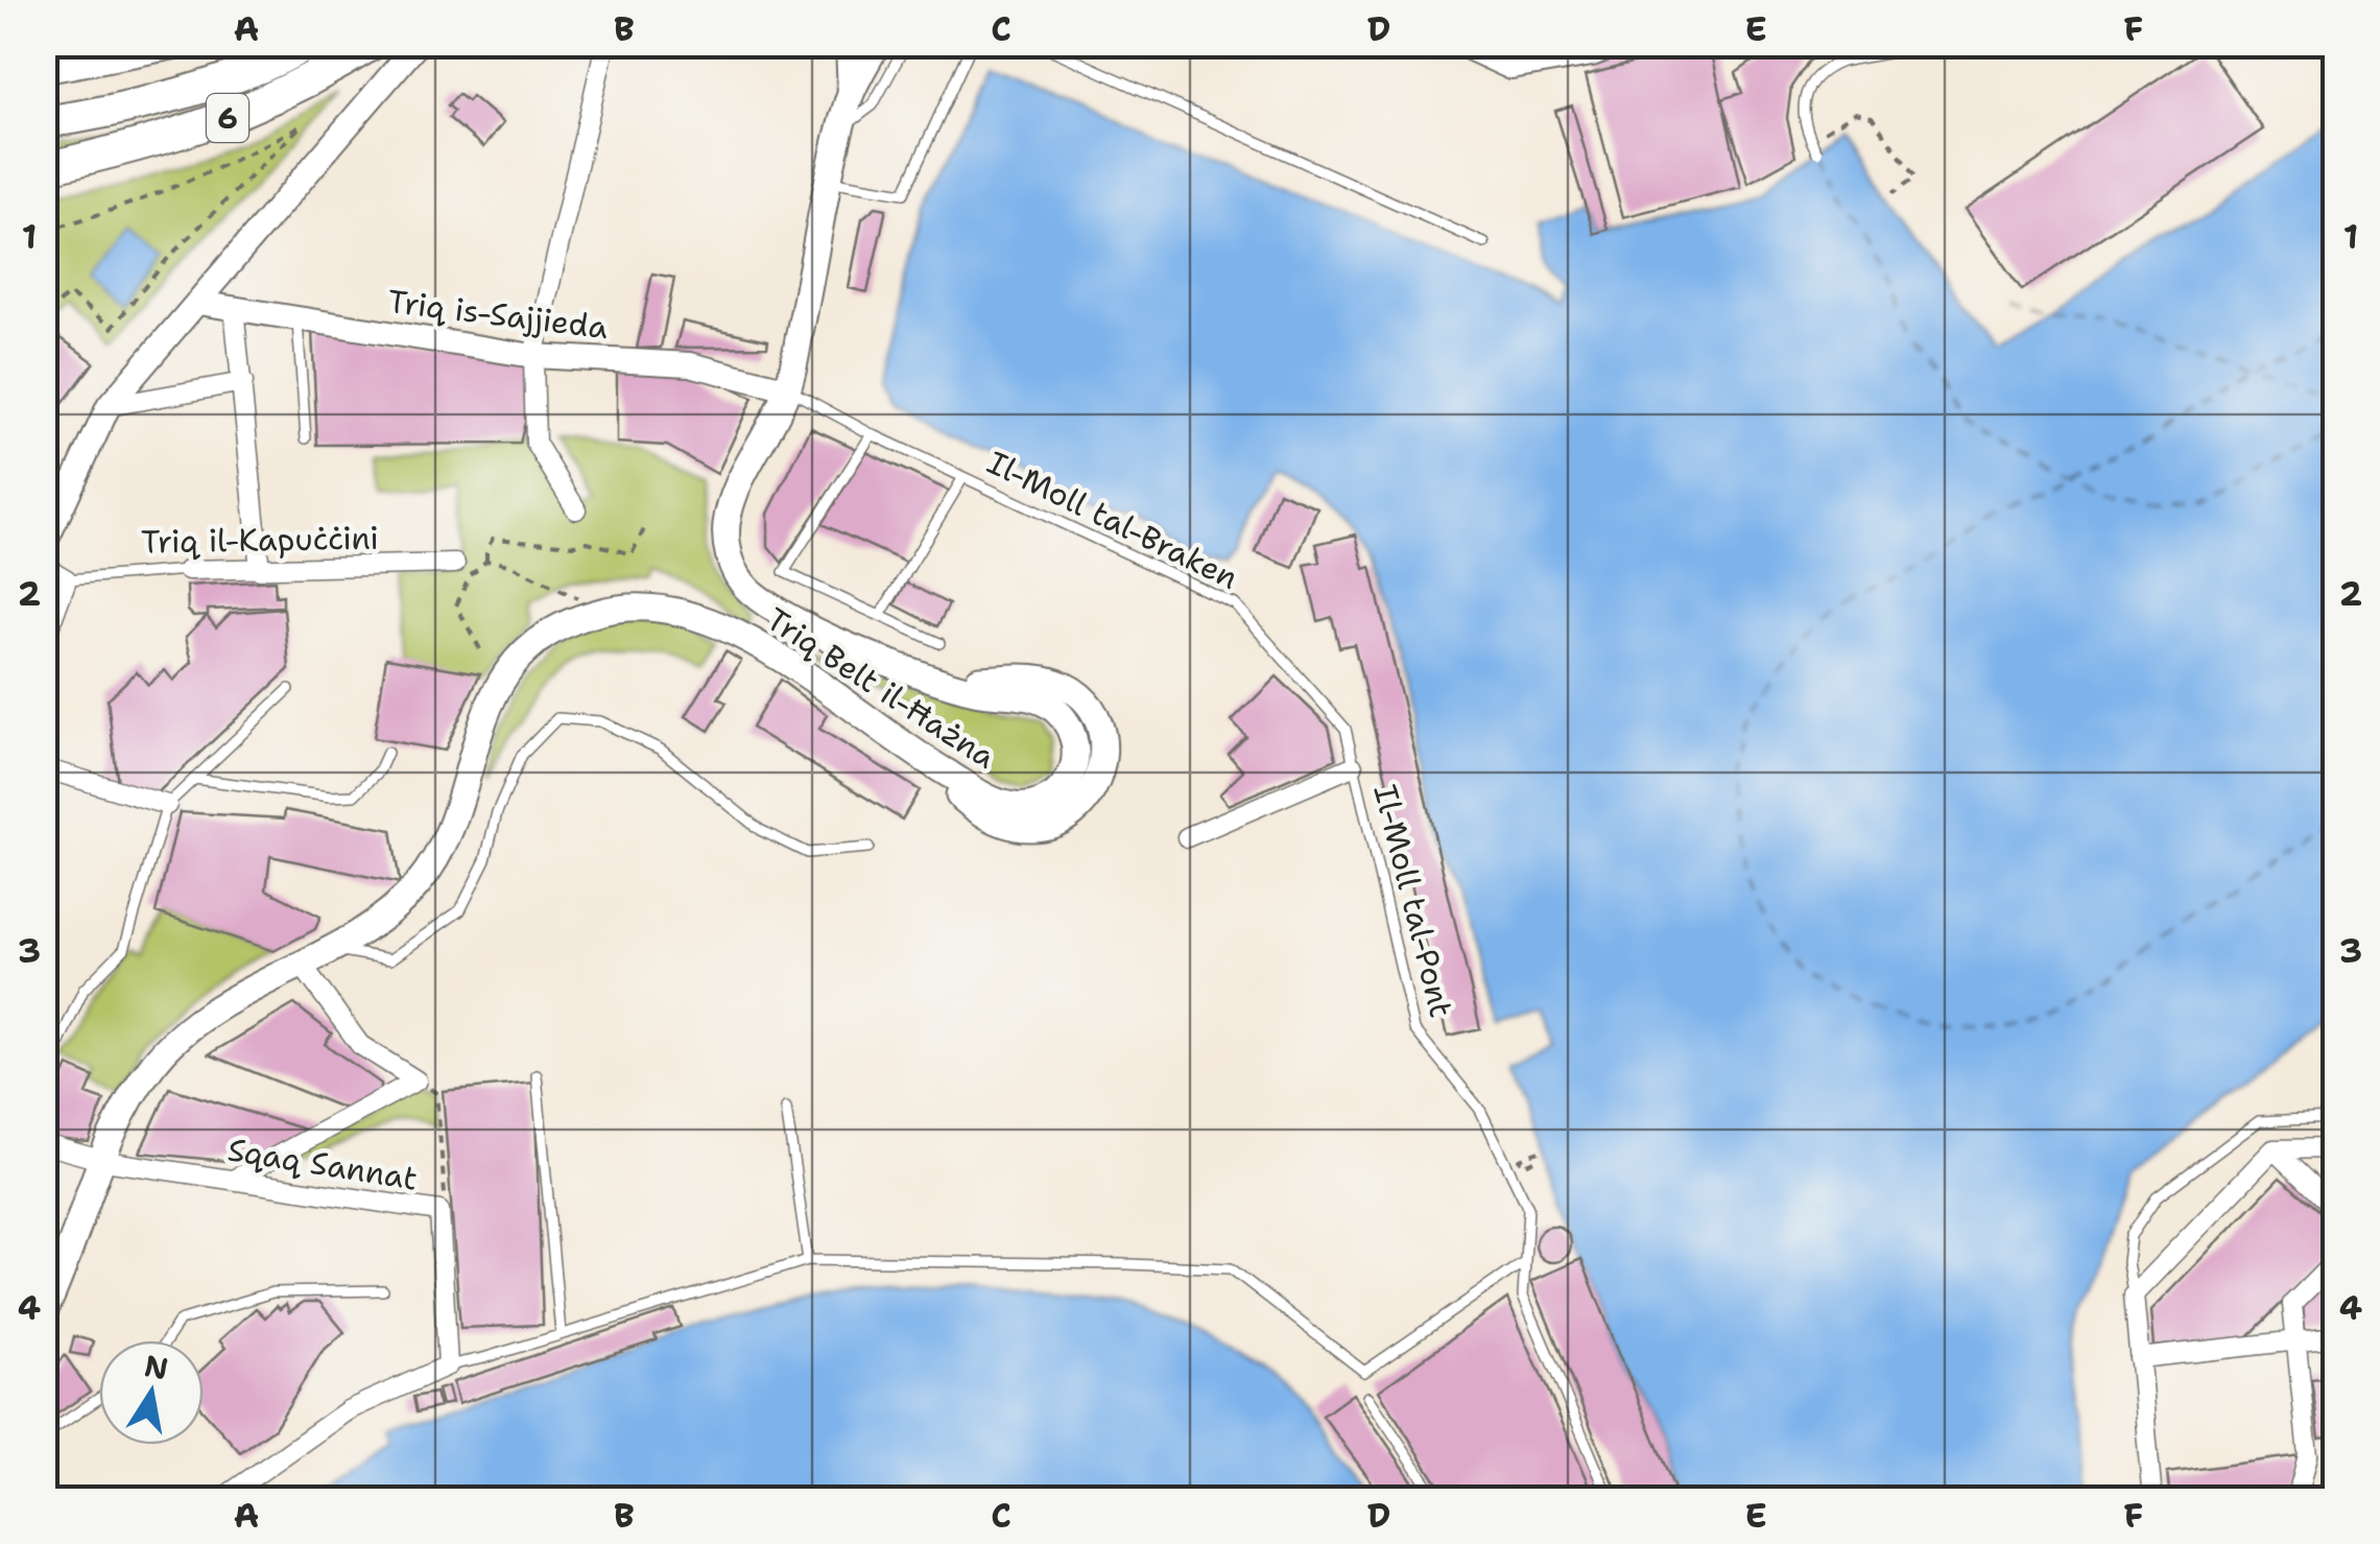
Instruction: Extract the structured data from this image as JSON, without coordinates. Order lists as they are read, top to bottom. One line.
{"streets":{"highway":["6"],"main road":["Triq Belt il-Ħażna"],"street":["Triq is-Sajjieda","Triq il-Kapuċċini","Sqaq Sannat"],"lane":["Il-Moll tal-Braken","Il-Moll tal-Pont"]},"crossings":[["Triq is-Sajjieda","Il-Moll tal-Braken"],["Triq is-Sajjieda","Triq Belt il-Ħażna"],["Il-Moll tal-Braken","Triq Belt il-Ħażna"],["Il-Moll tal-Braken","Il-Moll tal-Pont"],["Triq Belt il-Ħażna","Sqaq Sannat"]],"north":"top","grid":{"columns":["A","B","C","D","E","F"],"rows":["1","2","3","4"]}}
